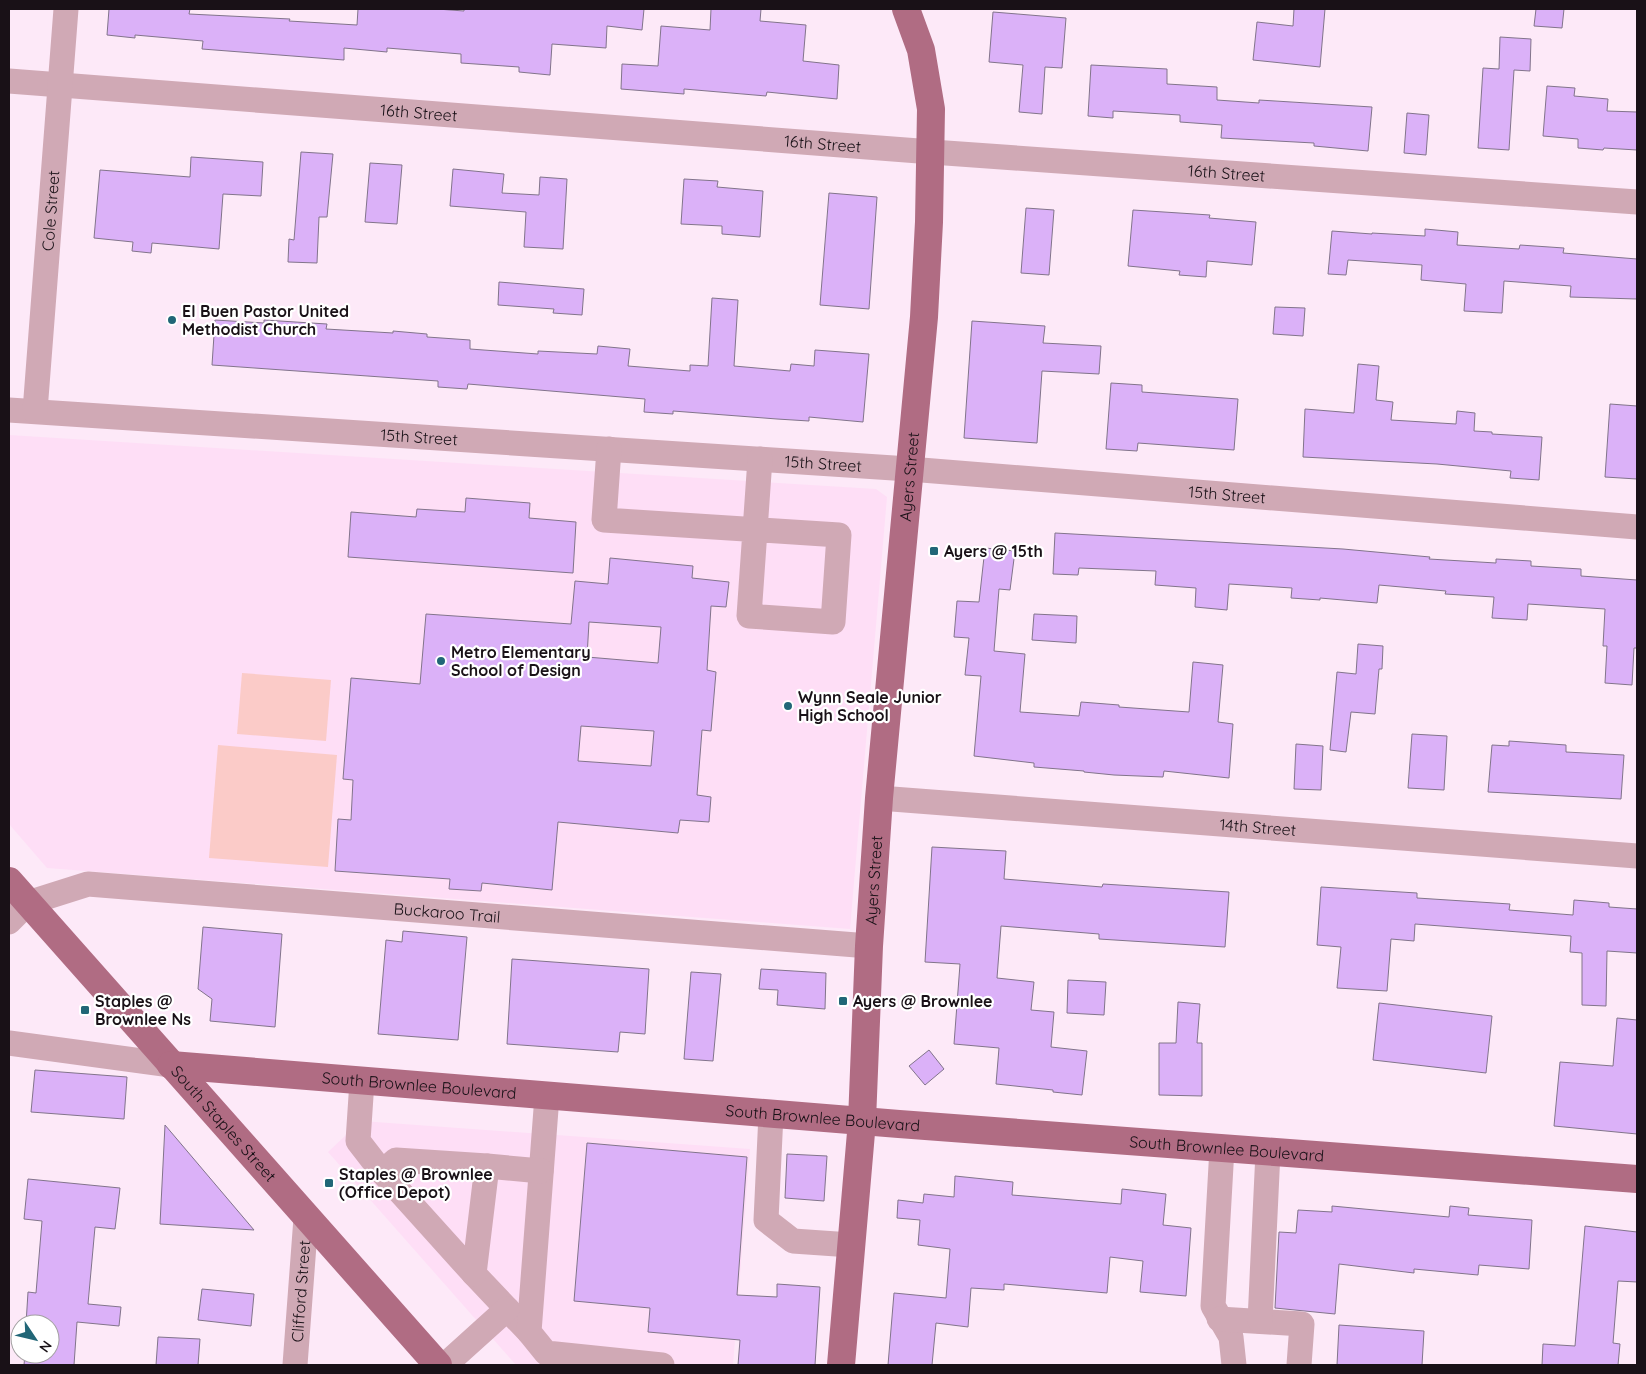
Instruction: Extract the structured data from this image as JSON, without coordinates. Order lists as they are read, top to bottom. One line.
{"streets":{"main road":["Ayers Street","South Brownlee Boulevard","South Staples Street"],"street":["16th Street","Cole Street","15th Street","14th Street","Buckaroo Trail","Clifford Street"]},"crossings":[["16th Street","Cole Street"],["16th Street","Ayers Street"],["Cole Street","15th Street"],["15th Street","Ayers Street"],["Ayers Street","14th Street"],["Ayers Street","Buckaroo Trail"],["Ayers Street","South Brownlee Boulevard"],["Buckaroo Trail","South Staples Street"],["South Brownlee Boulevard","South Staples Street"],["South Staples Street","Clifford Street"]],"places":{"other":["El Buen Pastor United Methodist Church","Metro Elementary School of Design","Wynn Seale Junior High School"],"transit":["Ayers @ 15th","Ayers @ Brownlee","Staples @ Brownlee Ns","Staples @ Brownlee (Office Depot)"]},"north":"bottom right"}
